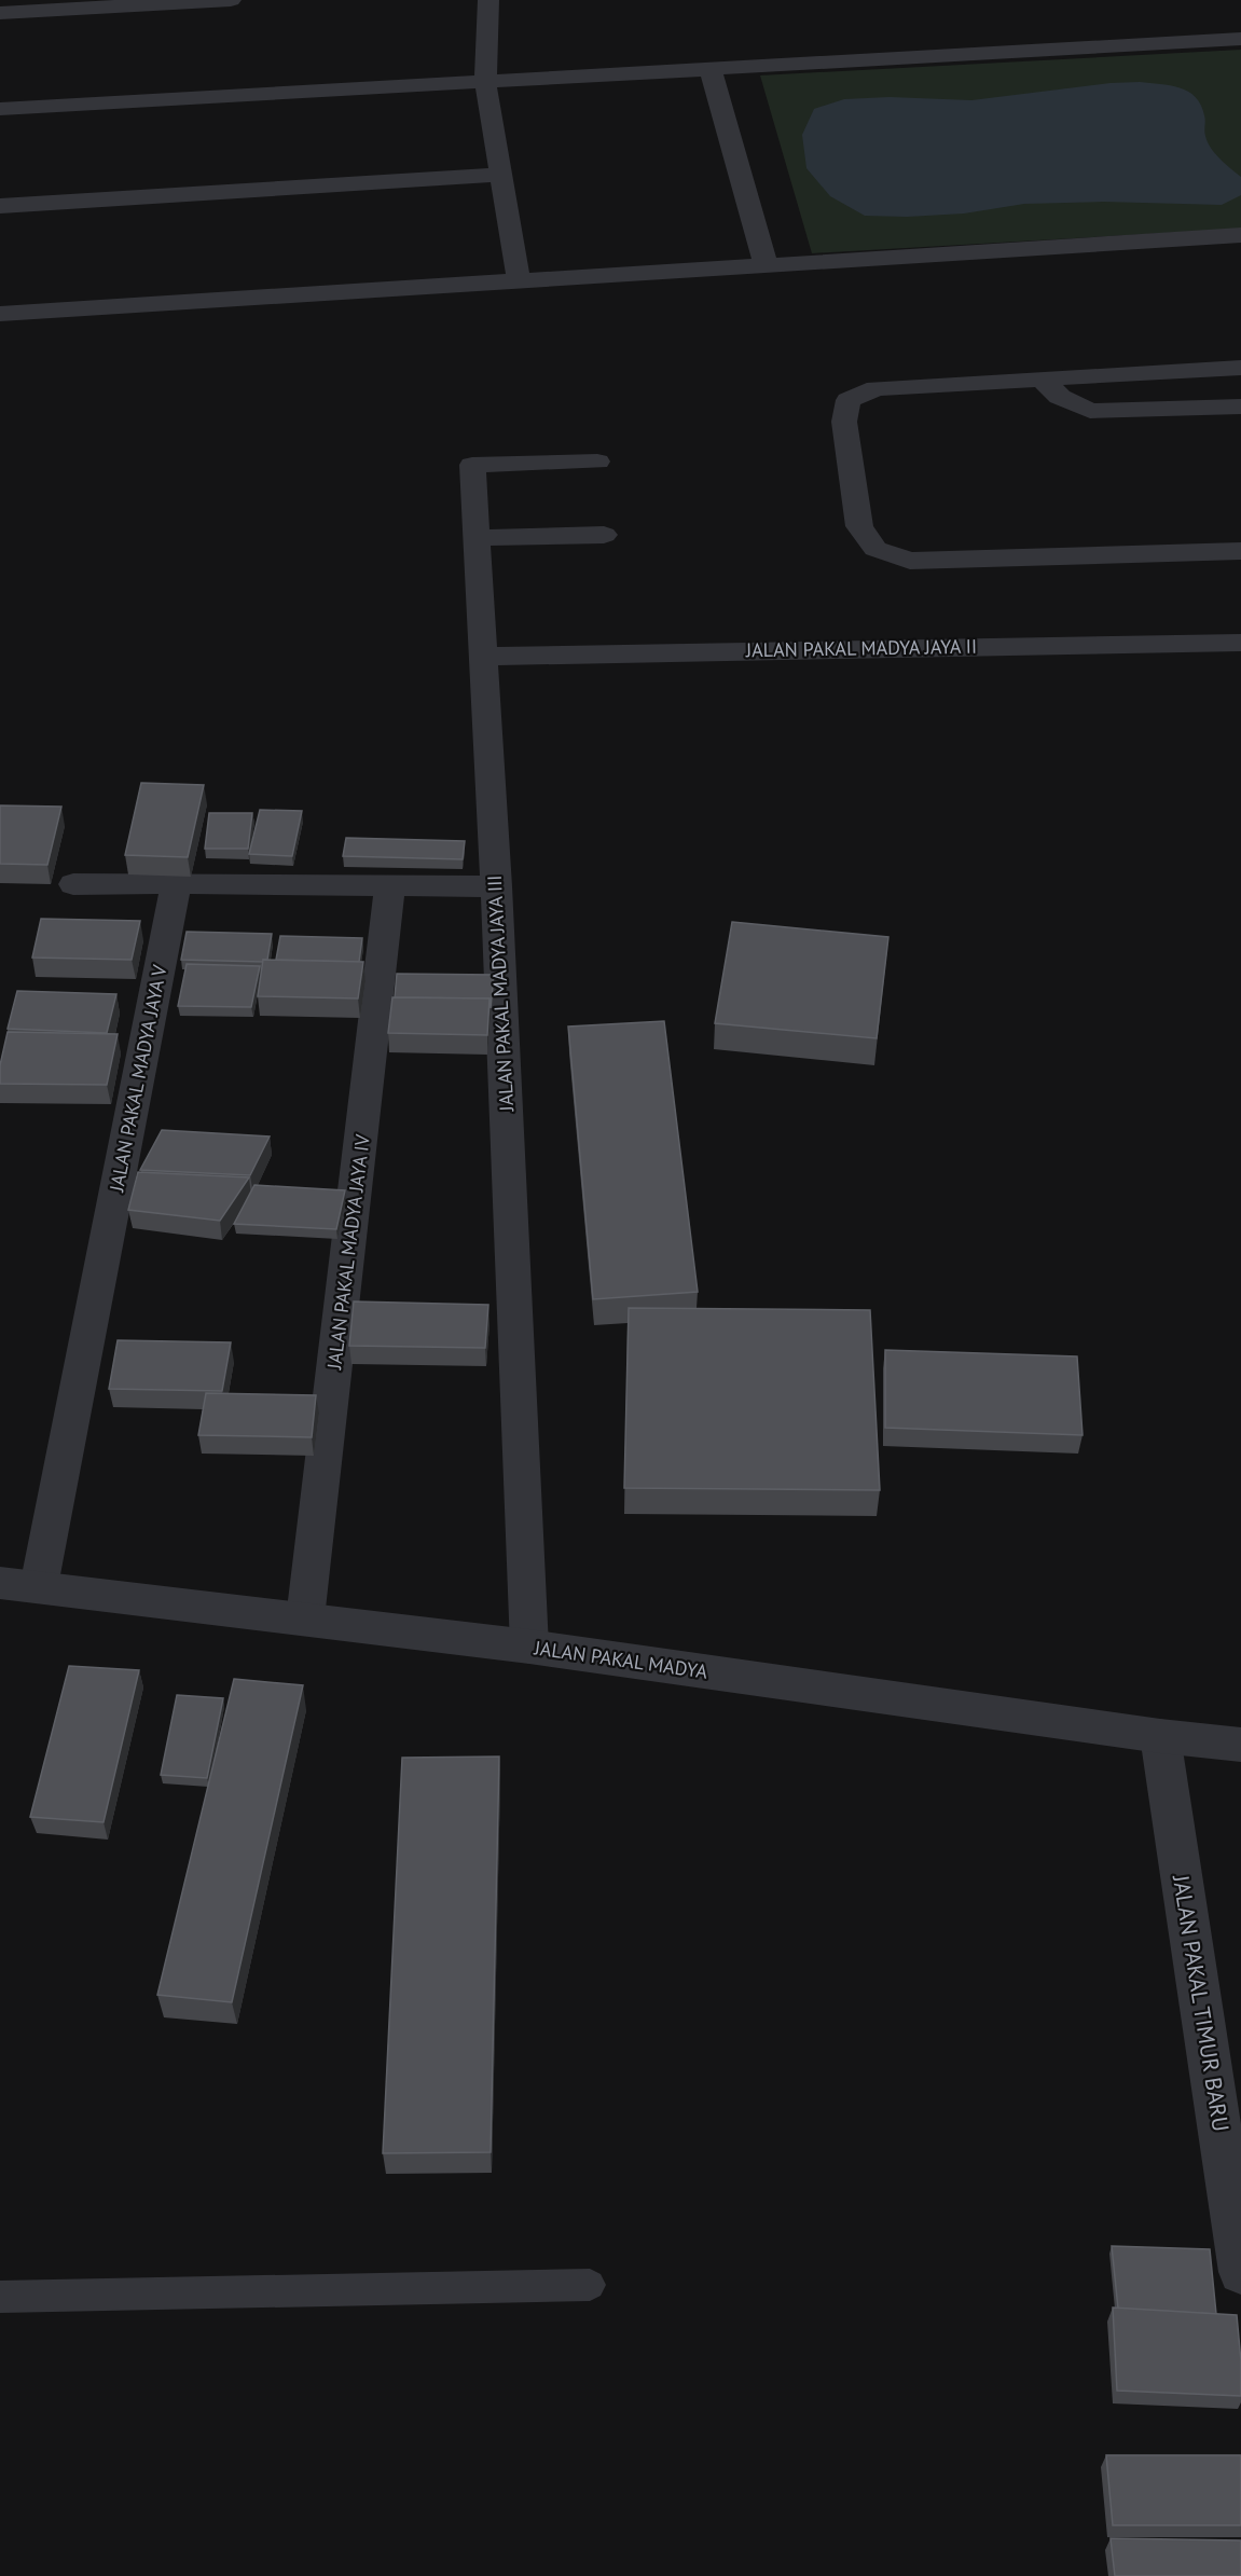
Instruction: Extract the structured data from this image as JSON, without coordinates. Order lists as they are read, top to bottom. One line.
{"streets":{"street":["JALAN PAKAL MADYA JAYA II","JALAN PAKAL MADYA JAYA III","JALAN PAKAL MADYA JAYA V","JALAN PAKAL MADYA JAYA IV","JALAN PAKAL MADYA","JALAN PAKAL TIMUR BARU"]},"crossings":[["JALAN PAKAL MADYA JAYA II","JALAN PAKAL MADYA JAYA III"],["JALAN PAKAL MADYA JAYA III","JALAN PAKAL MADYA"],["JALAN PAKAL MADYA JAYA V","JALAN PAKAL MADYA"],["JALAN PAKAL MADYA JAYA IV","JALAN PAKAL MADYA"],["JALAN PAKAL MADYA","JALAN PAKAL TIMUR BARU"]]}
